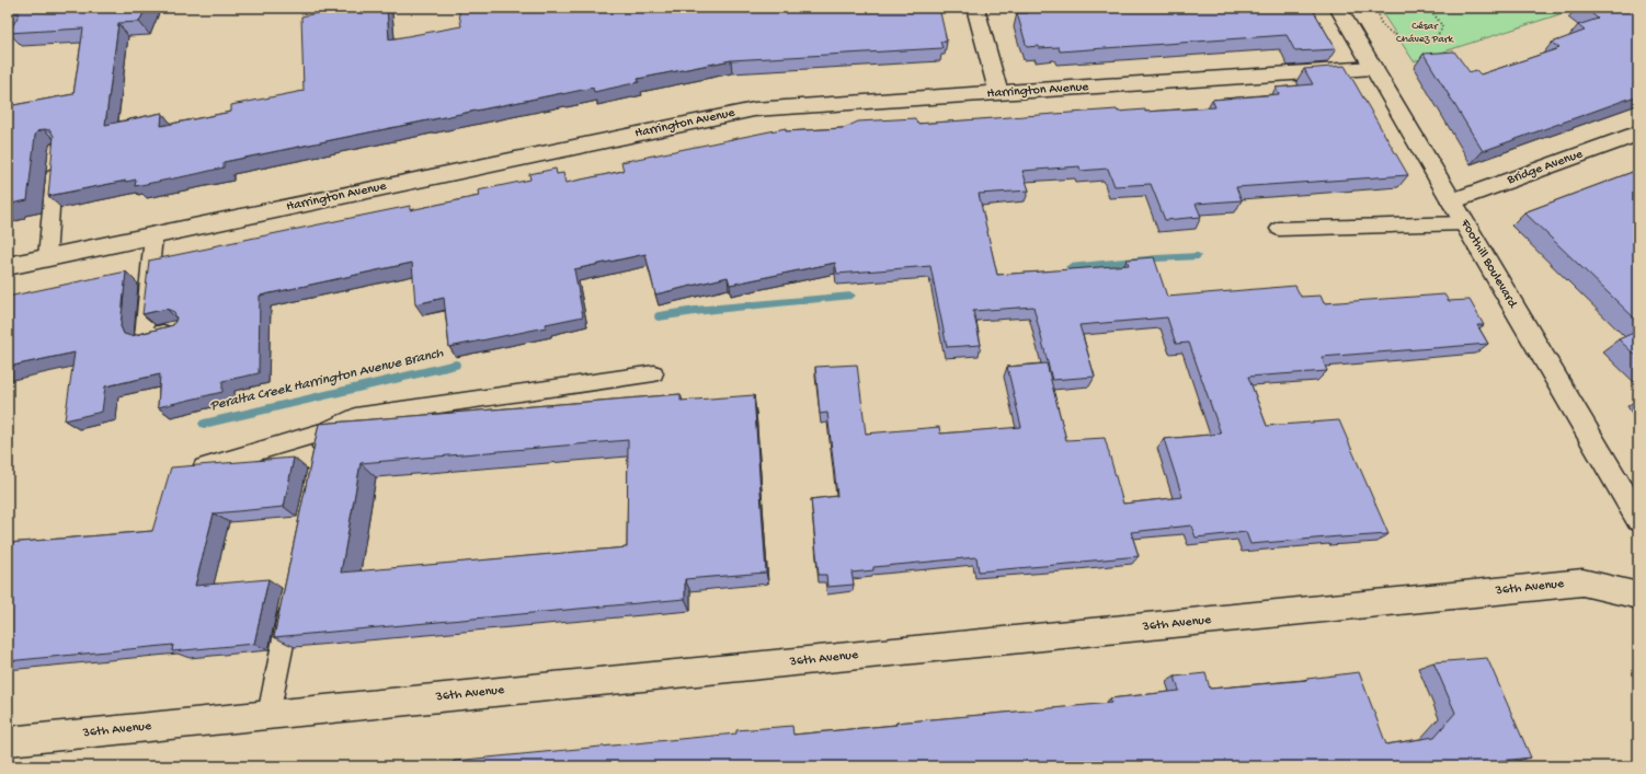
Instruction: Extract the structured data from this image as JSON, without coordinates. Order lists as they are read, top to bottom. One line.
{"streets":{"street":["Harrington Avenue","Bridge Avenue","Foothill Boulevard","36th Avenue"]},"crossings":[["Harrington Avenue","Foothill Boulevard"],["Bridge Avenue","Foothill Boulevard"]],"water":["Peralta Creek Harrington Avenue Branch"],"parks":["César Chávez Park"]}
